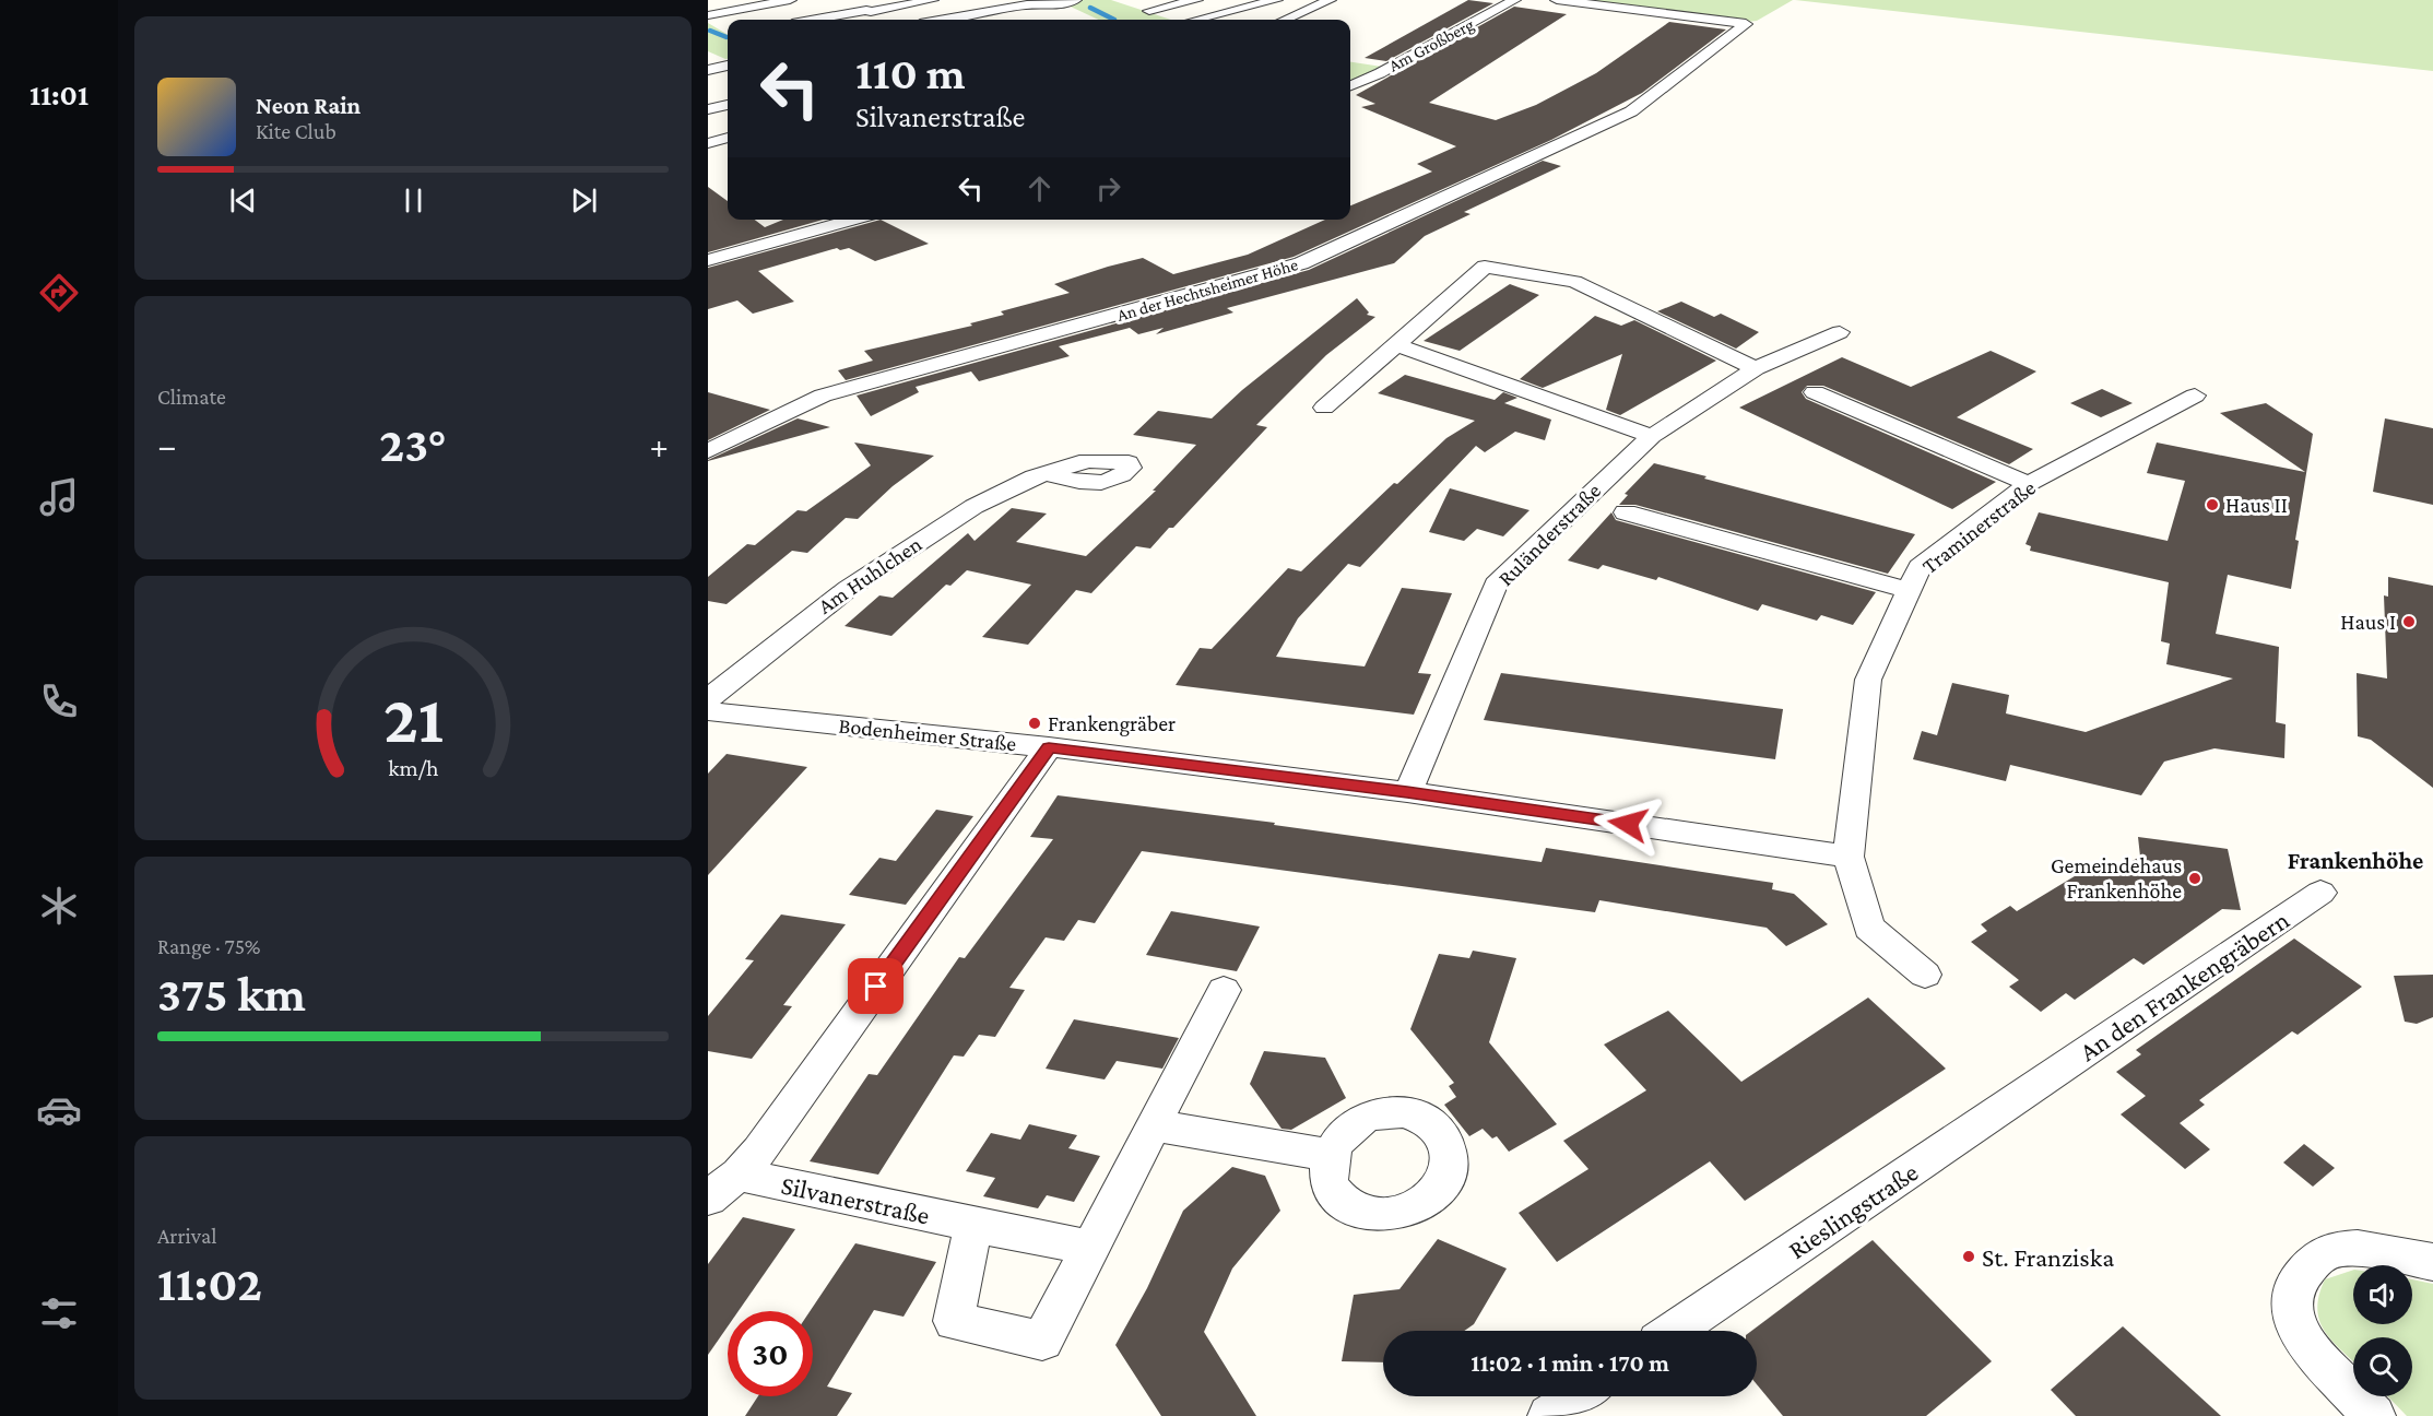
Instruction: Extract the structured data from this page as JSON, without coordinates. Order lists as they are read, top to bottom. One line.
{"streets":{"street":["Am Großberg","An der Hechtsheimer Höhe","Traminerstraße","Ruländerstraße","Am Huhlchen","Bodenheimer Straße","An den Frankengräbern","Silvanerstraße","Rieslingstraße"]},"crossings":[["Traminerstraße","Ruländerstraße"],["Traminerstraße","Bodenheimer Straße"],["Ruländerstraße","Bodenheimer Straße"],["Bodenheimer Straße","Silvanerstraße"],["An den Frankengräbern","Rieslingstraße"]],"districts":["Frankenhöhe"],"places":["Haus II","Haus I","Frankengräber","Gemeindehaus Frankenhöhe","St. Franziska"],"page":{"tabs":"11:01","turn":["110 m","Silvanerstraße"],"song":["Neon Rain","Kite Club"],"tile":["Climate",["Range · 75%","375 km"],["Arrival","11:02"]],"heat":["−","23°","+"],"limit":"30","trip":"11:02 · 1 min · 170 m","gauge":["21","km/h"]}}
